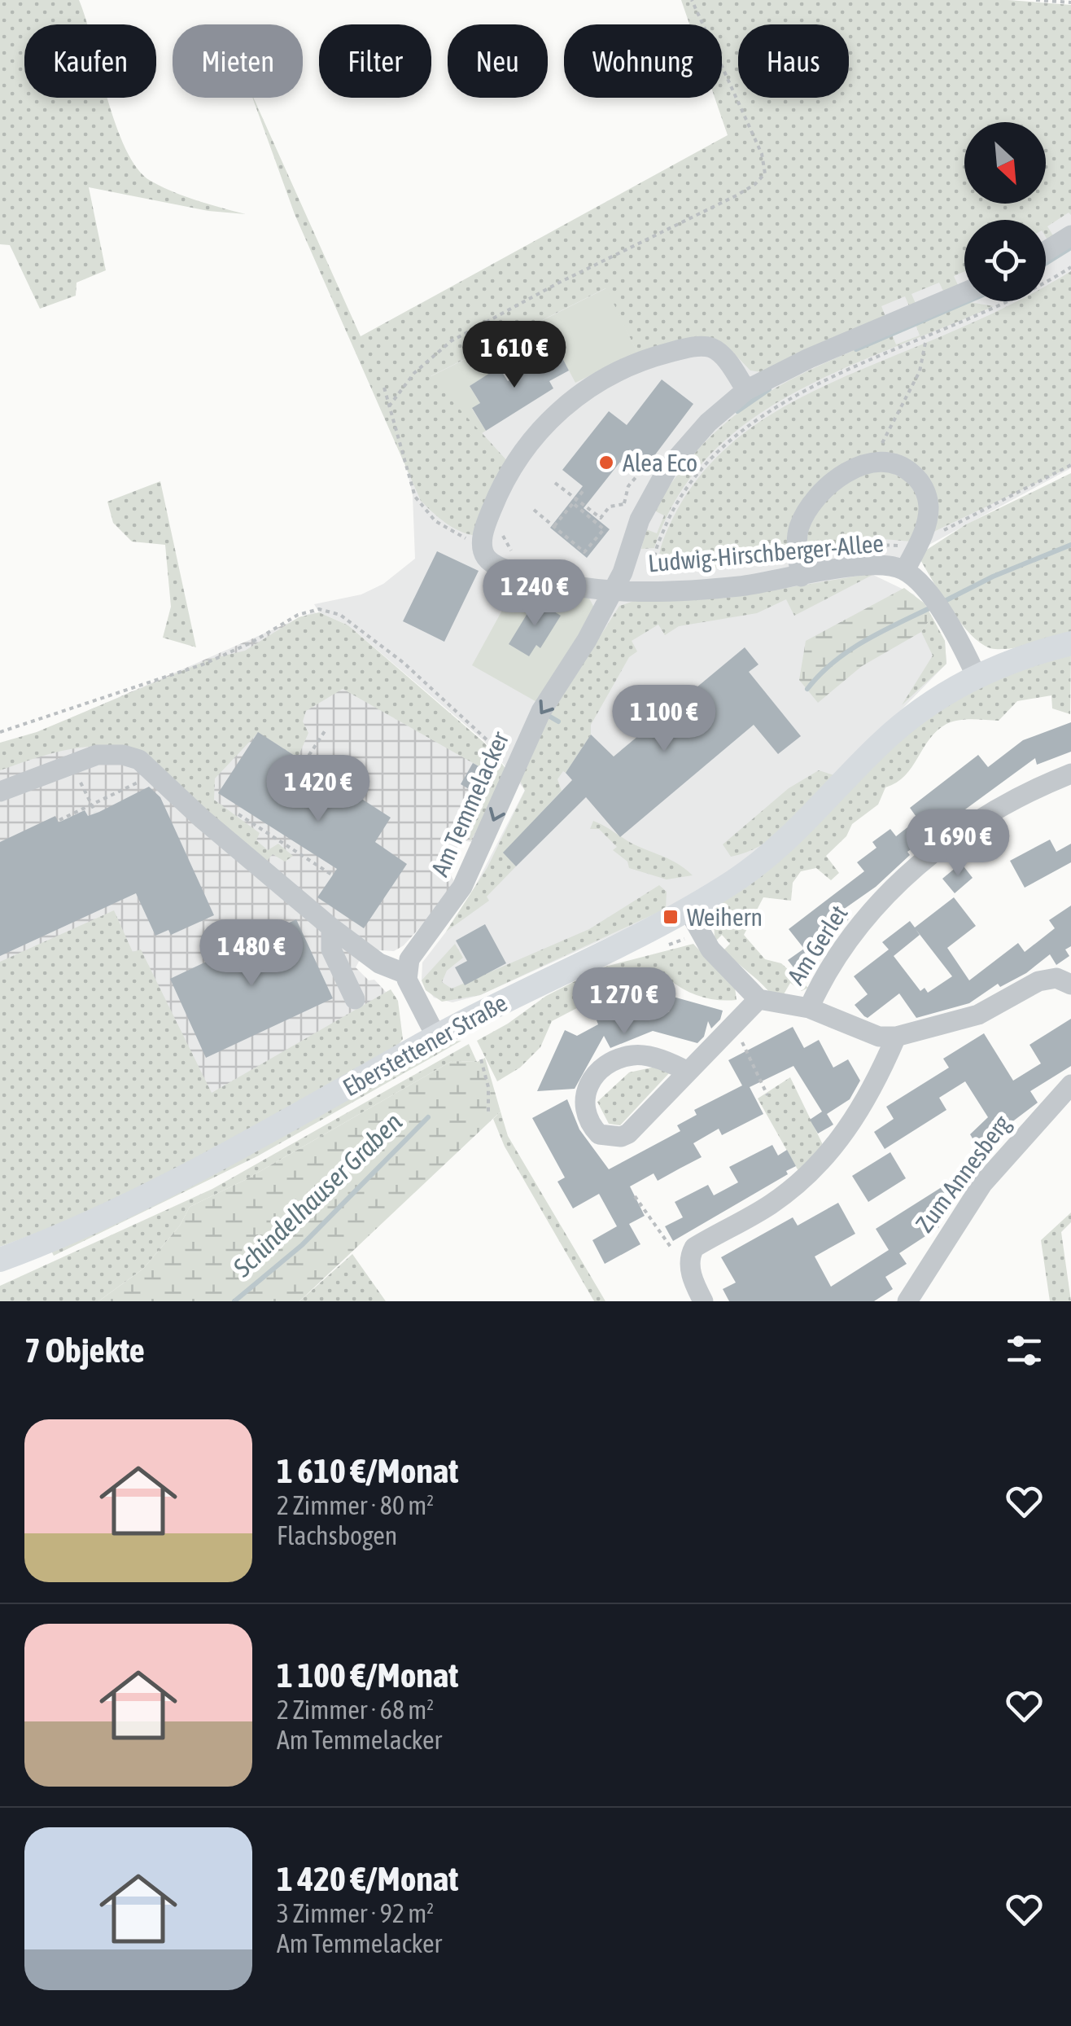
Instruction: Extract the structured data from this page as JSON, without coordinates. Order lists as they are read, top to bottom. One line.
{"streets":{"main road":["Eberstettener Straße"],"street":["Ludwig-Hirschberger-Allee","Am Temmelacker","Am Gerlet","Zum Annesberg"]},"crossings":[["Ludwig-Hirschberger-Allee","Am Temmelacker"],["Ludwig-Hirschberger-Allee","Eberstettener Straße"]],"one_way":["Am Temmelacker"],"water":["Schindelhauser Graben"],"places":{"other":["Alea Eco"],"transit":["Weihern"]},"north":"bottom right","page":{"chip":["Kaufen","Mieten","Filter","Neu","Wohnung","Haus"],"price":["1 610 €","1 240 €","1 100 €","1 420 €","1 690 €","1 480 €","1 270 €"],"heading":"7 Objekte","list":[{"name":"1 610 €/Monat","note":"2 Zimmer · 80 m² · Flachsbogen"},{"name":"1 100 €/Monat","note":"2 Zimmer · 68 m² · Am Temmelacker"},{"name":"1 420 €/Monat","note":"3 Zimmer · 92 m² · Am Temmelacker"}]}}
